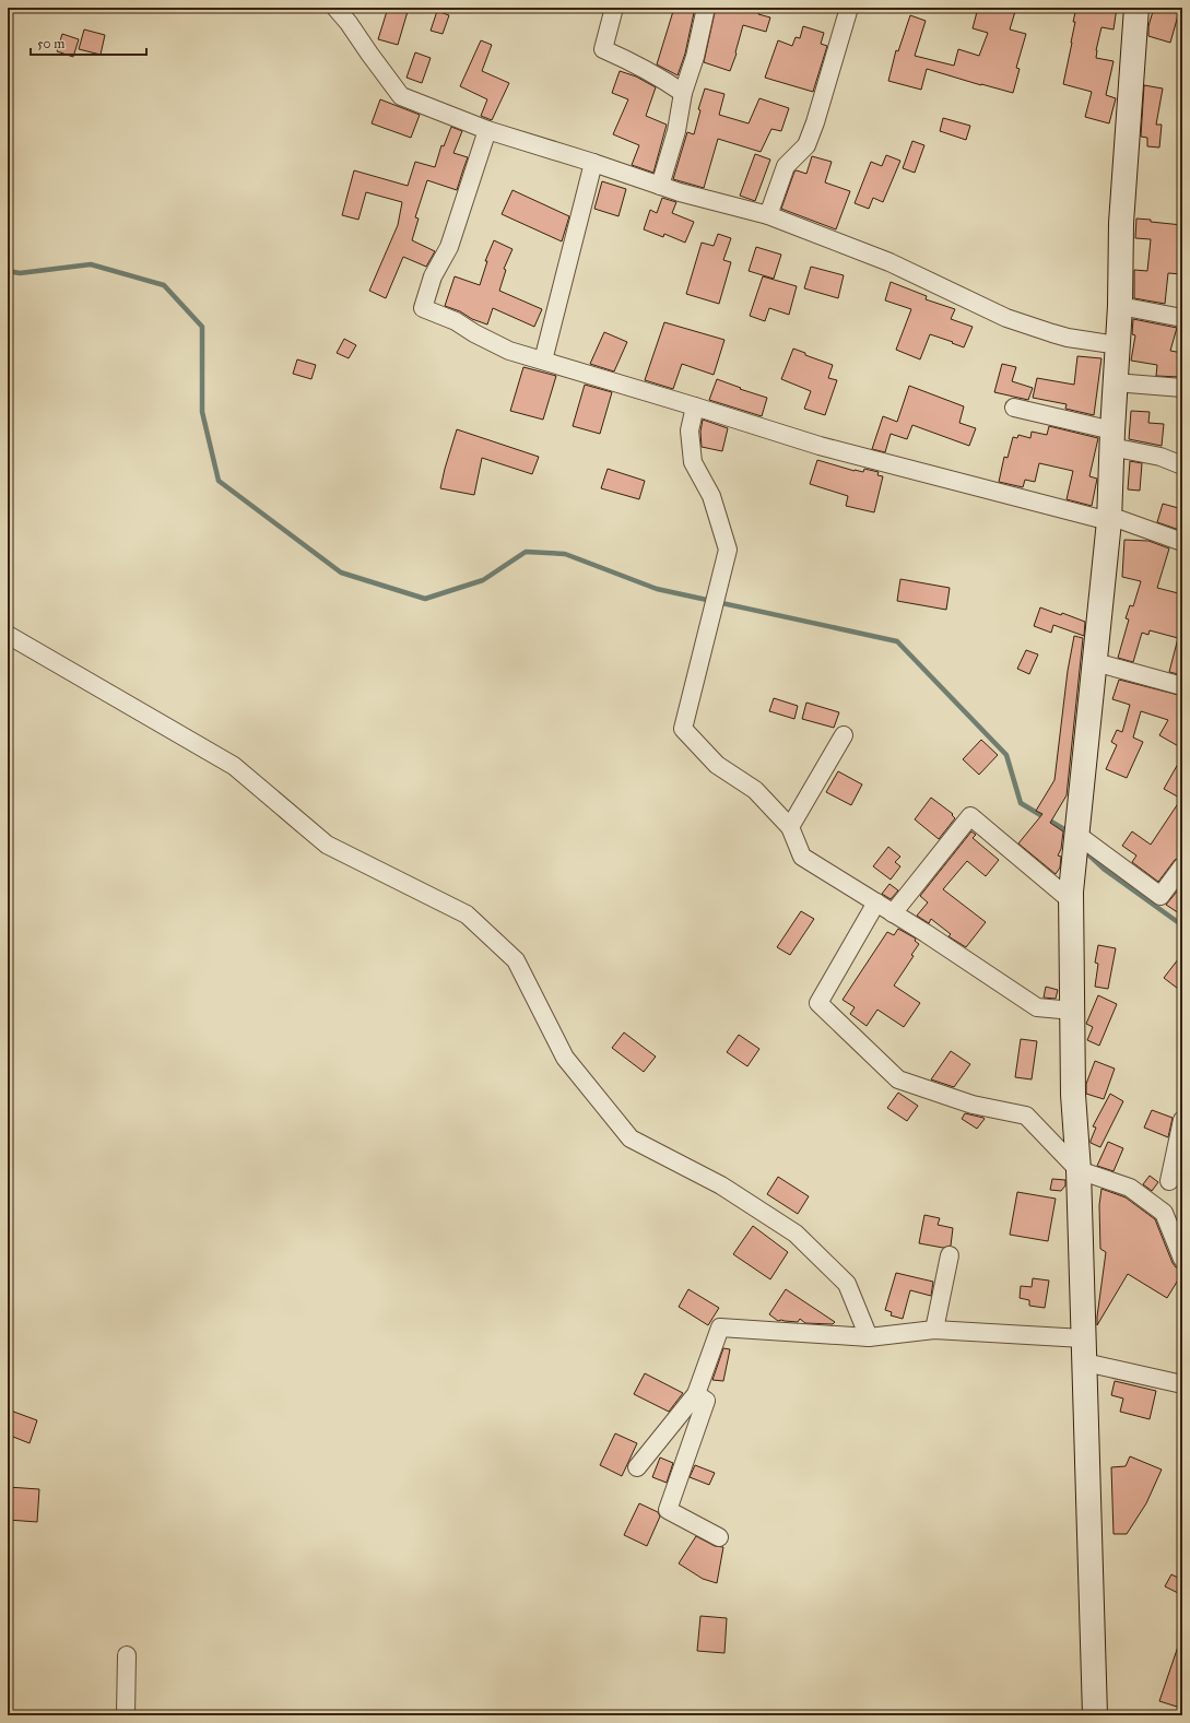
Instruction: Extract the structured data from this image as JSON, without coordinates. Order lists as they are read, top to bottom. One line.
{"scale_bar":"50 m"}
